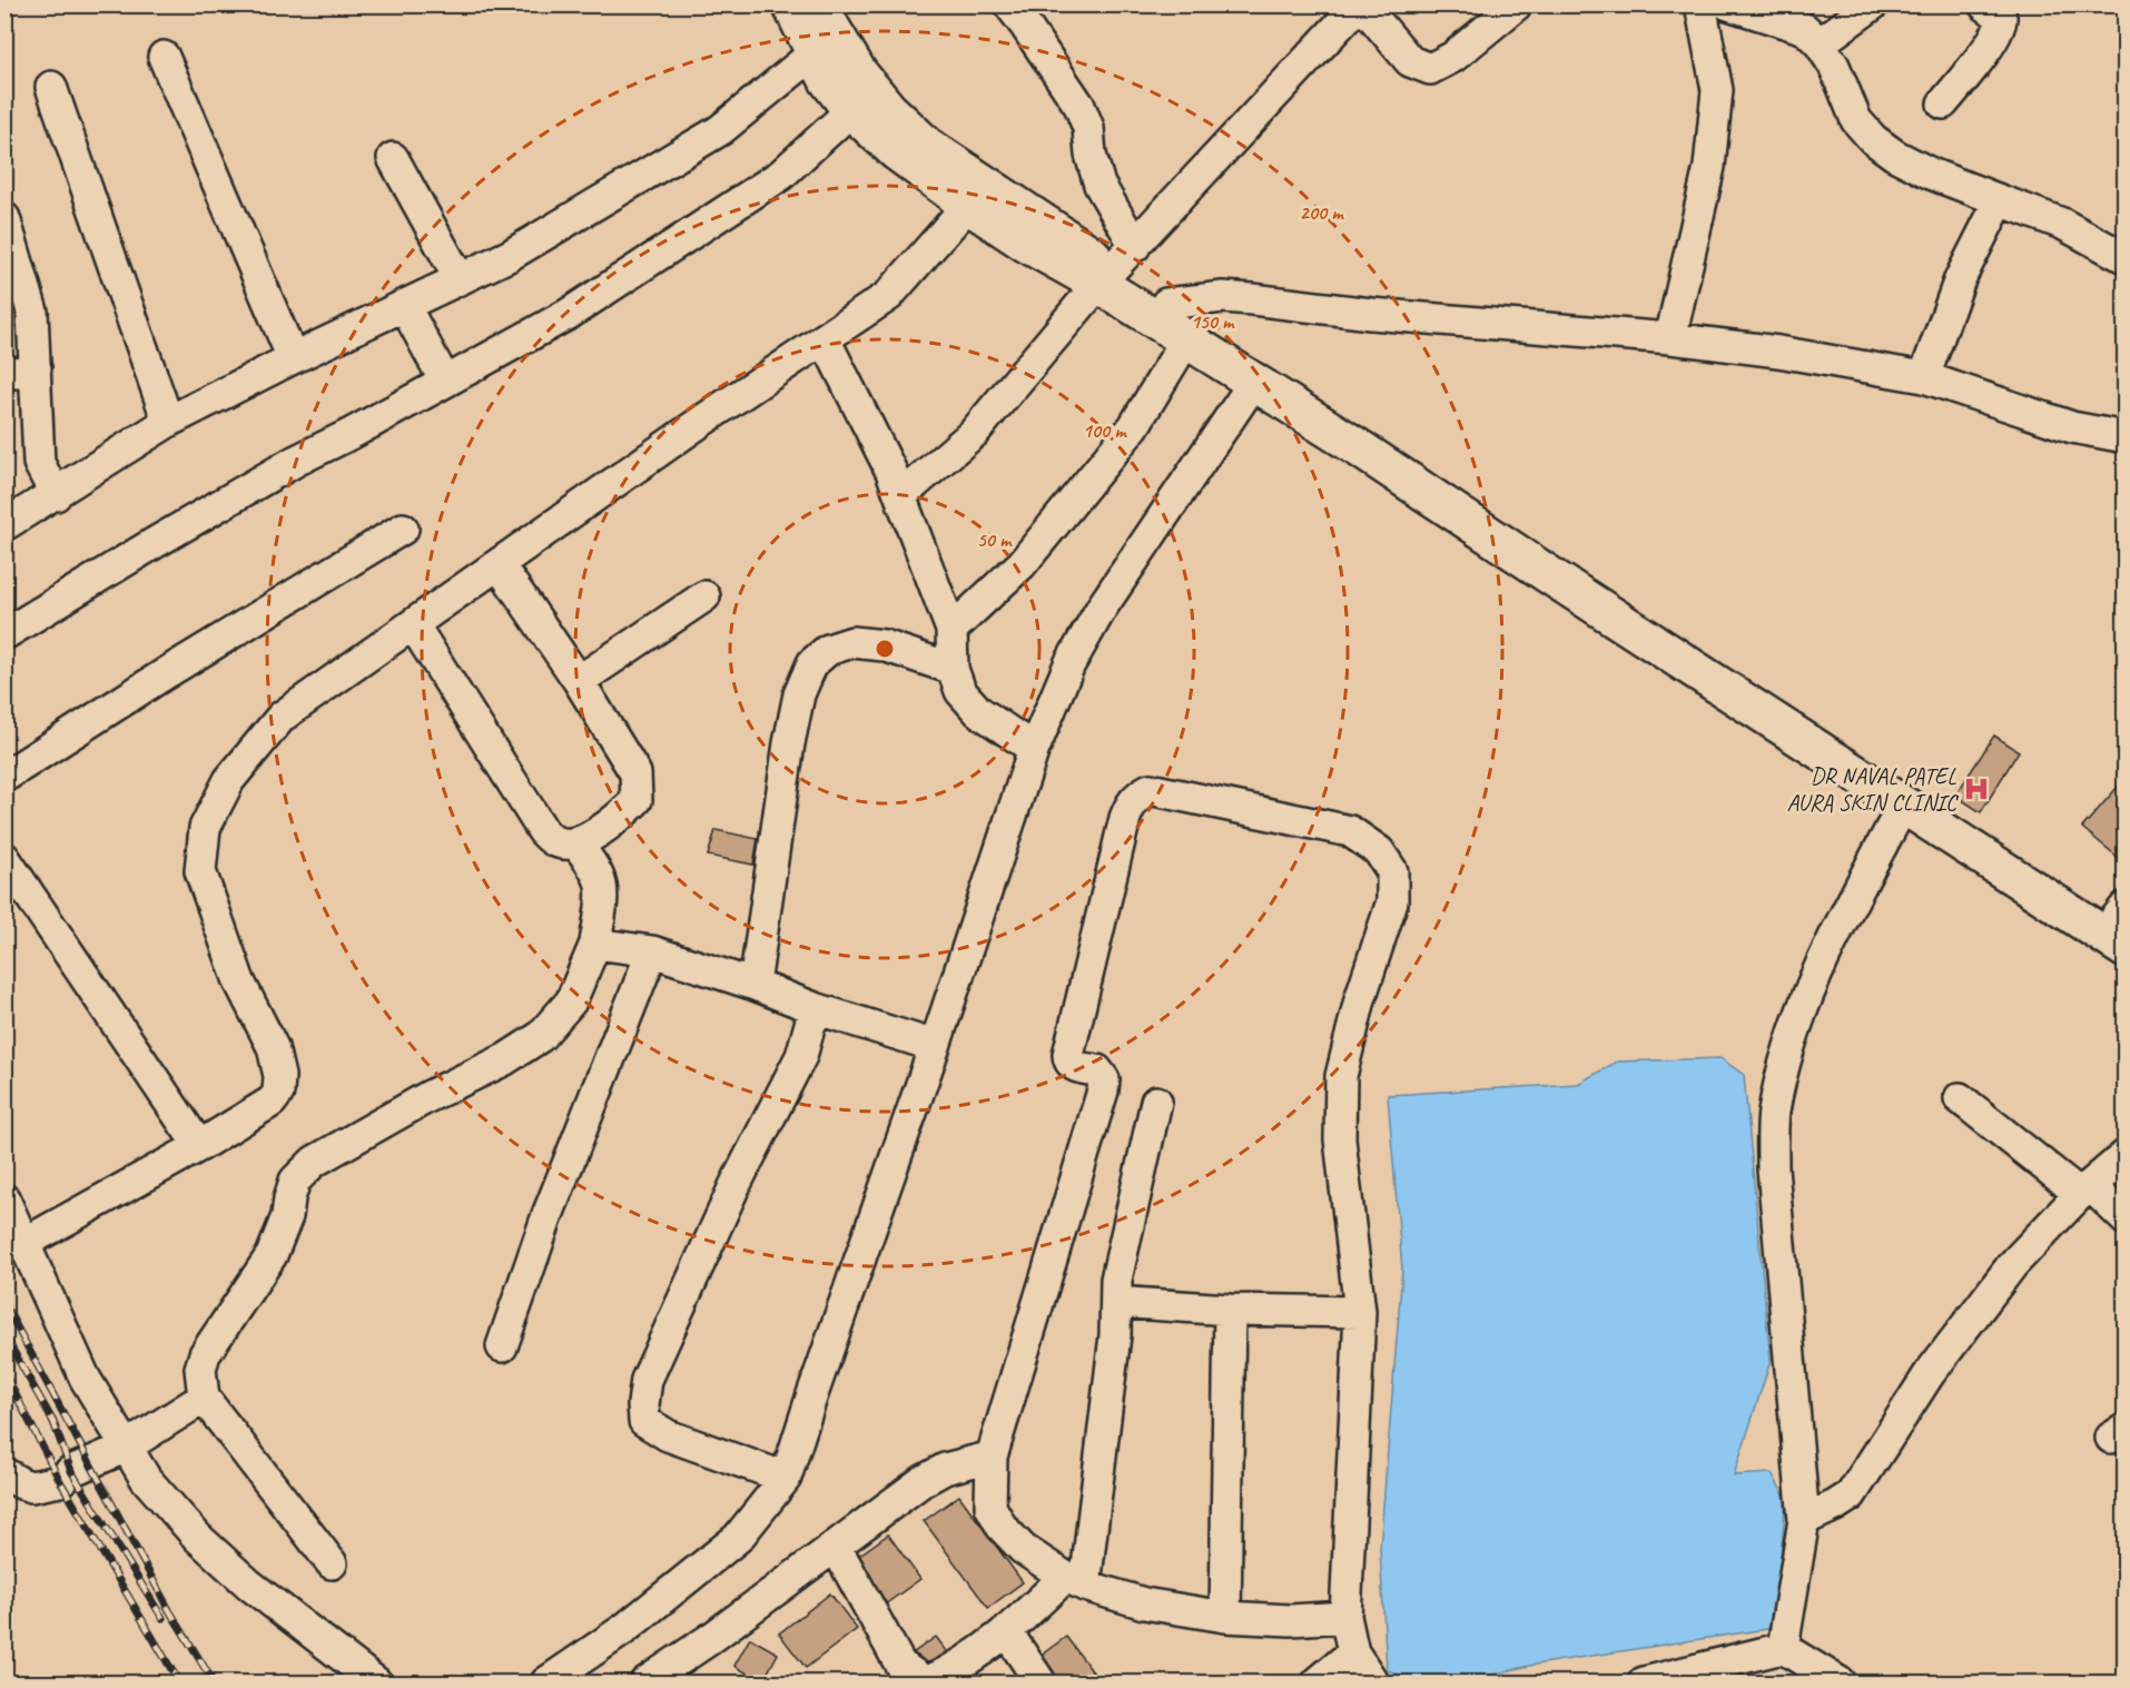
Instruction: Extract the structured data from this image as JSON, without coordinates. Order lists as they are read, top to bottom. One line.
{"places":{"hospital":["DR NAVAL PATEL AURA SKIN CLINIC"]},"rings":["200 m","150 m","100 m","50 m"]}
